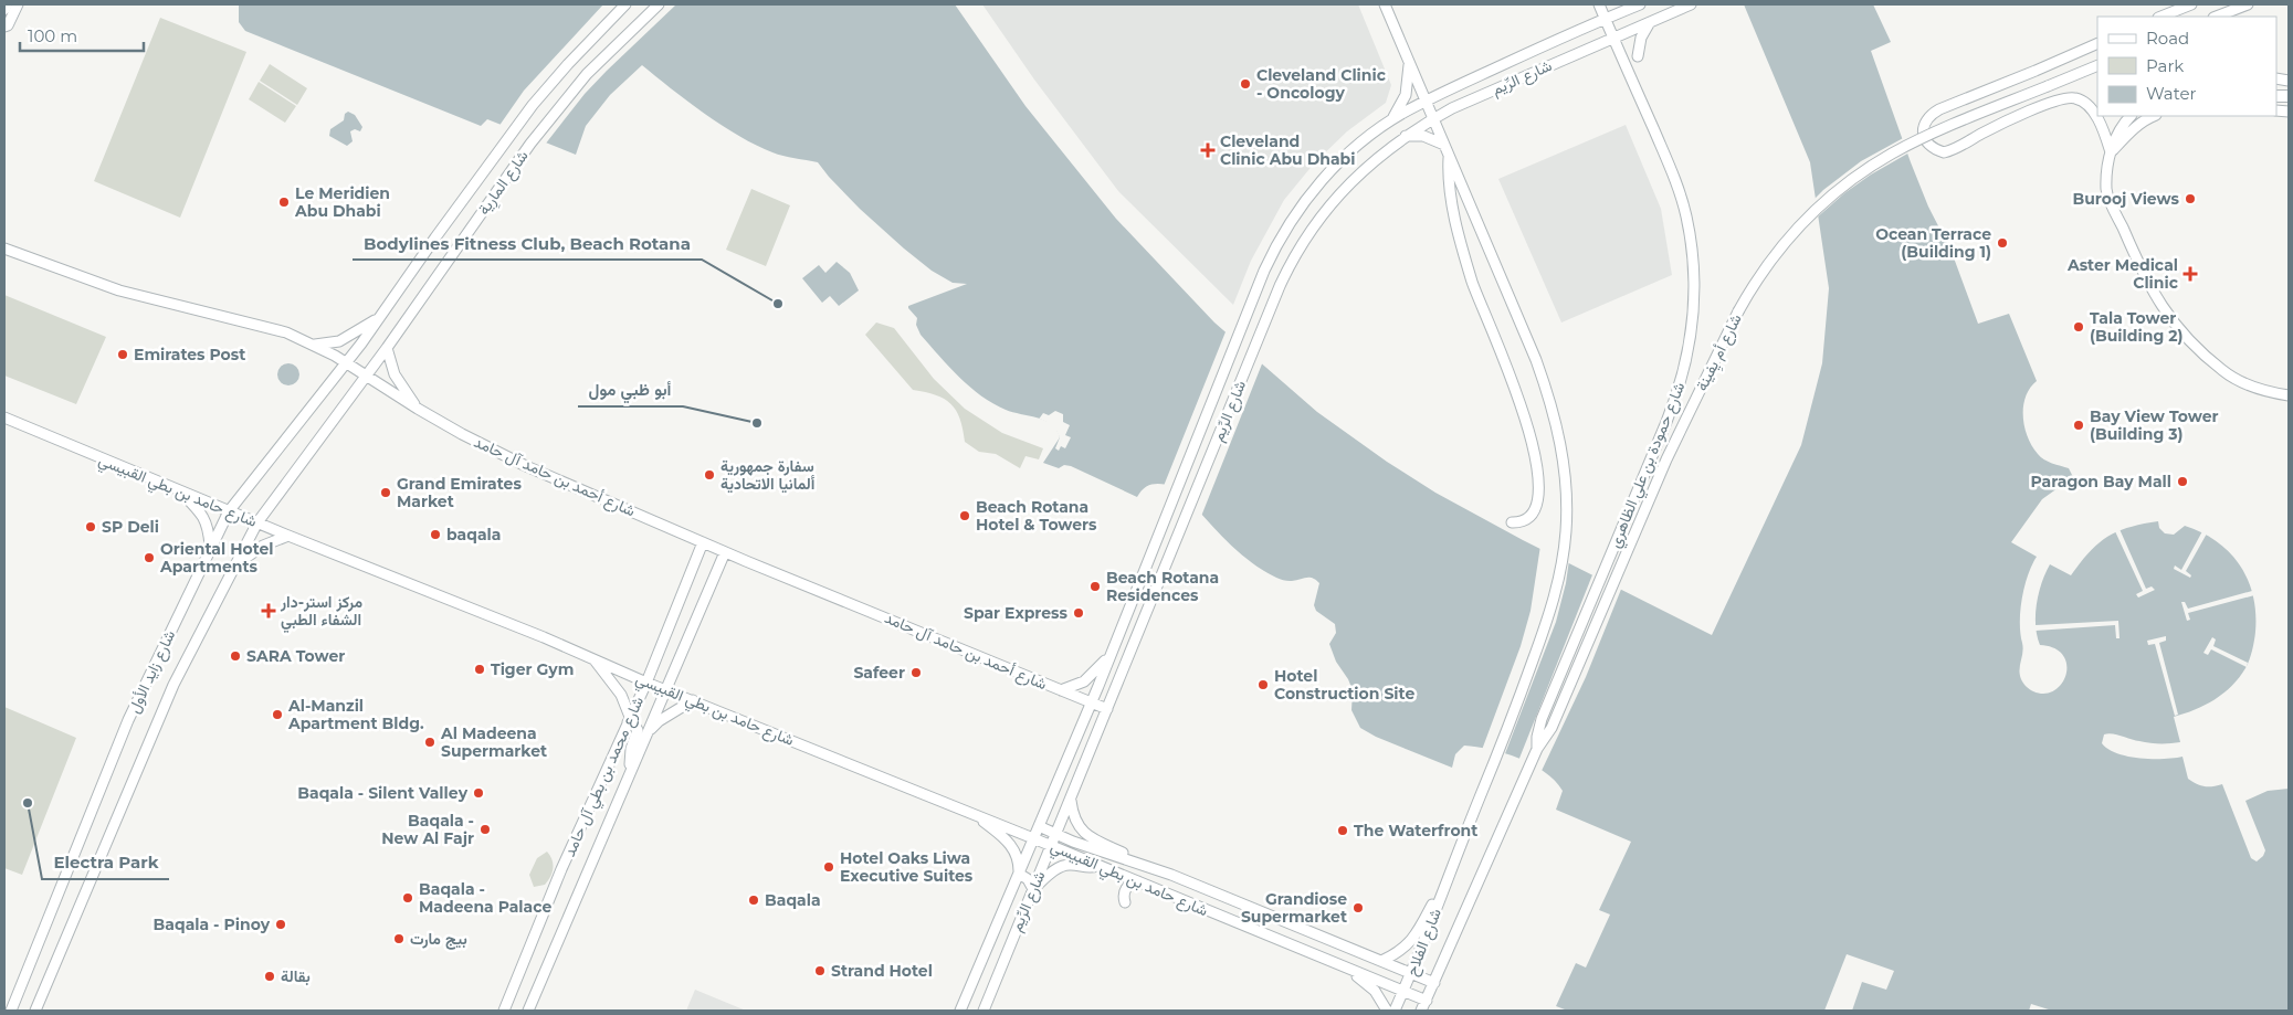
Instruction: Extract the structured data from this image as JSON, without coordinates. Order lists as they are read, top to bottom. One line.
{"streets":{"main road":["شارع الرِّيم","شارع المارِية","شارع أم يِفينة","شارع حمودة بن علي الظاهري","شارع أحمد بن حامد آل حامد","شارع حامد بن بطي القبيسي","شارع زايد الأول","شارع محمد بن بطي آل حامد","شارع الفلاح"]},"crossings":[["شارع الرِّيم","شارع حمودة بن علي الظاهري"],["شارع الرِّيم","شارع أحمد بن حامد آل حامد"],["شارع الرِّيم","شارع حامد بن بطي القبيسي"],["شارع المارِية","شارع أحمد بن حامد آل حامد"],["شارع المارِية","شارع زايد الأول"],["شارع أم يِفينة","شارع حمودة بن علي الظاهري"],["شارع حمودة بن علي الظاهري","شارع الفلاح"],["شارع أحمد بن حامد آل حامد","شارع زايد الأول"],["شارع أحمد بن حامد آل حامد","شارع محمد بن بطي آل حامد"],["شارع حامد بن بطي القبيسي","شارع زايد الأول"],["شارع حامد بن بطي القبيسي","شارع محمد بن بطي آل حامد"],["شارع حامد بن بطي القبيسي","شارع الفلاح"]],"places":{"other":["Cleveland Clinic - Oncology","Burooj Views","Le Meridien Abu Dhabi","Ocean Terrace (Building 1)","Bodylines Fitness Club, Beach Rotana","Tala Tower (Building 2)","Emirates Post","أبو ظبي مول","Bay View Tower (Building 3)","سفارة جمهورية ألمانيا الاتحادية","Paragon Bay Mall","Grand Emirates Market","Beach Rotana Hotel & Towers","SP Deli","baqala","Oriental Hotel Apartments","Beach Rotana Residences","Spar Express","SARA Tower","Tiger Gym","Safeer","Hotel Construction Site","Al-Manzil Apartment Bldg.","Al Madeena Supermarket","Baqala - Silent Valley","Electra Park","Baqala - New Al Fajr","The Waterfront","Hotel Oaks Liwa Executive Suites","Baqala - Madeena Palace","Baqala","Grandiose Supermarket","Baqala - Pinoy","بيج مارت","Strand Hotel","بقالة"],"health":["Cleveland Clinic Abu Dhabi","Aster Medical Clinic","مركز استر-دار الشفاء الطبي"]},"legend":["Road","Park","Water"],"scale_bar":"100 m"}
